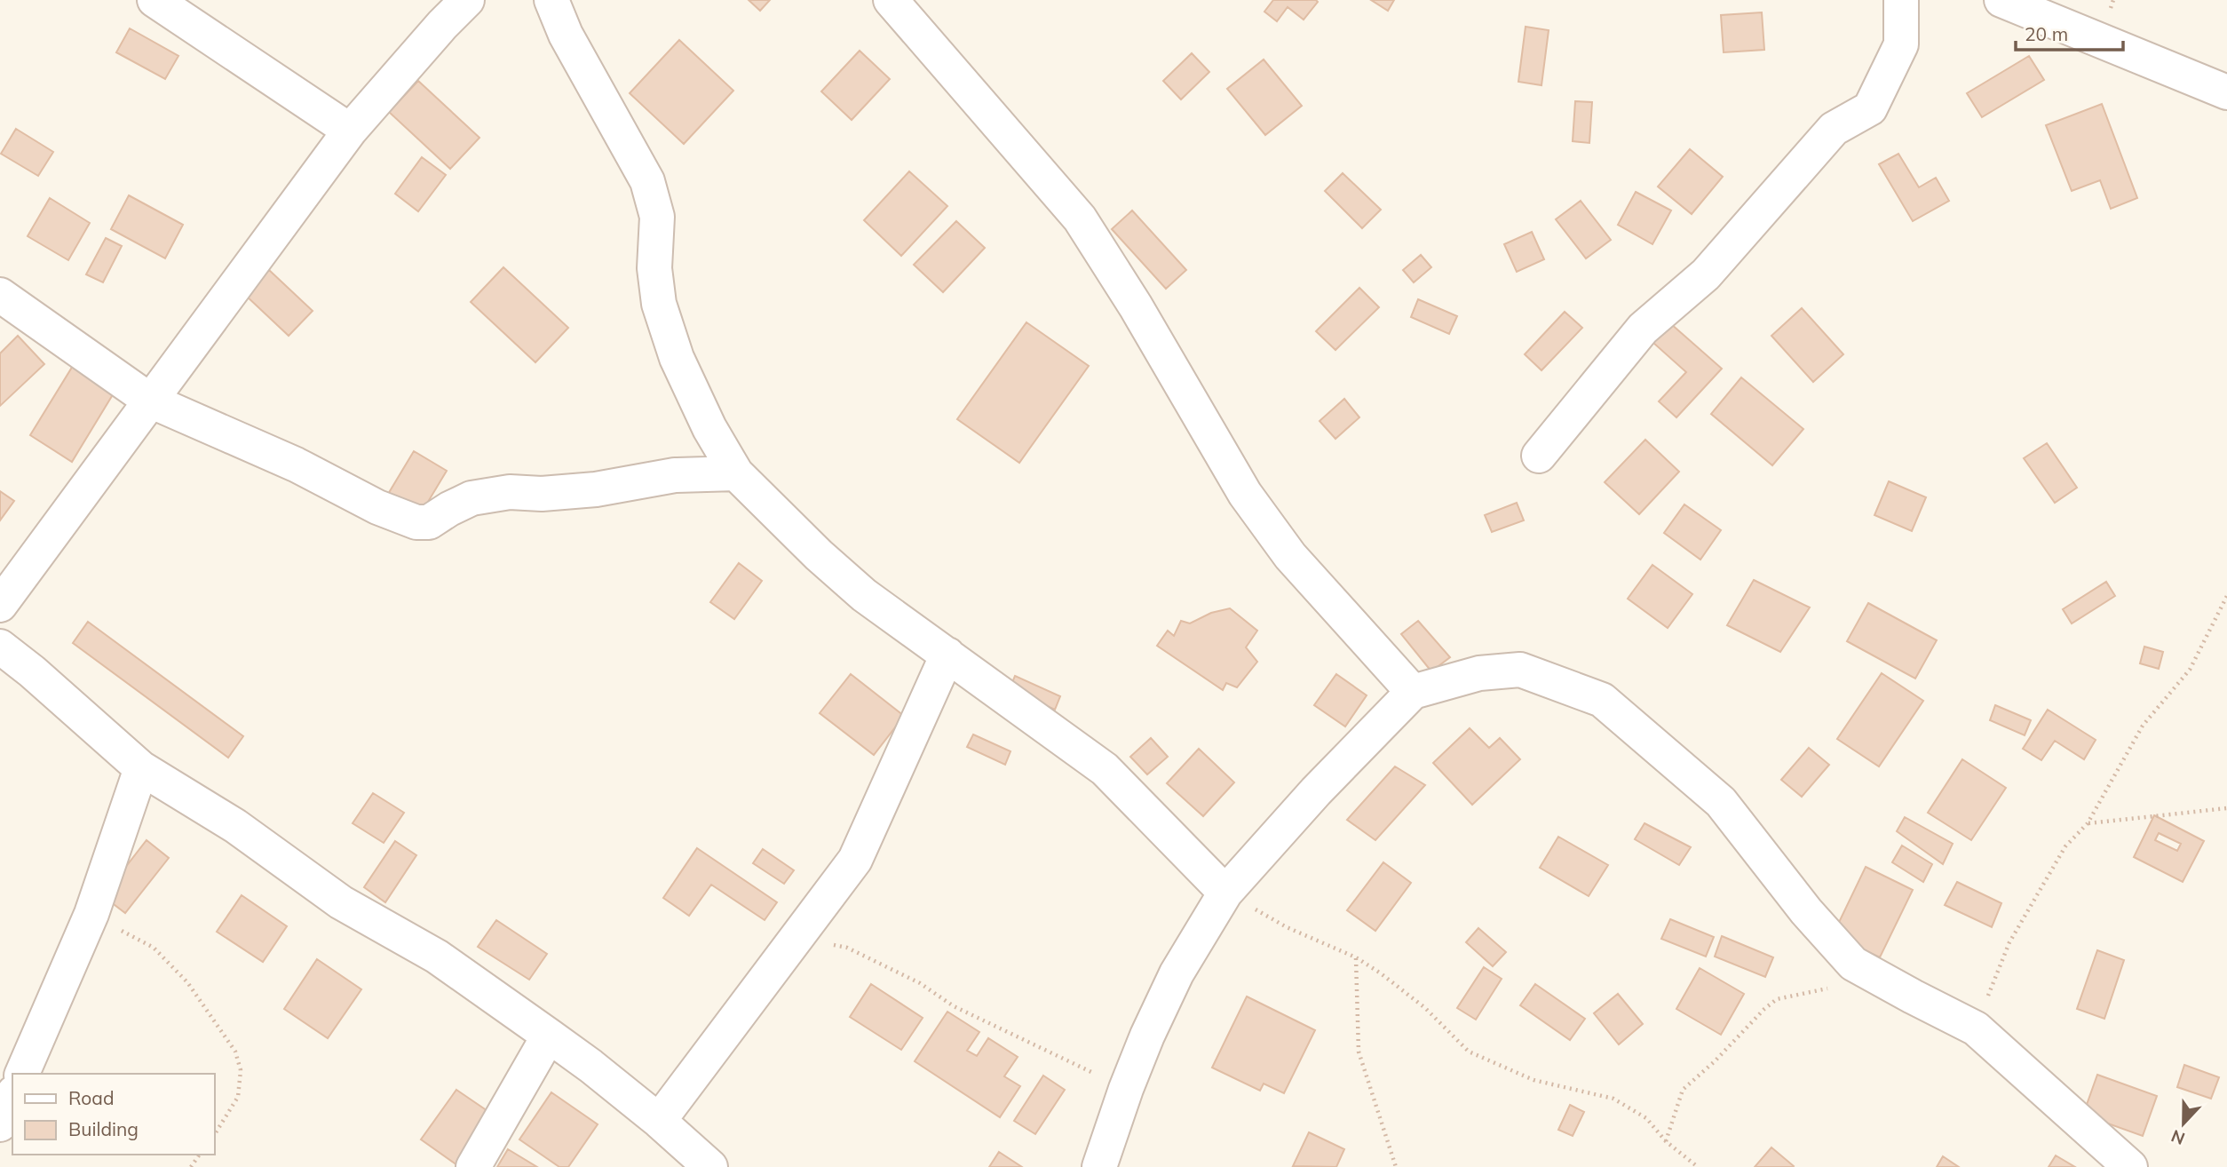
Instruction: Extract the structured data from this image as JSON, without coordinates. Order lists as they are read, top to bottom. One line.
{"legend":["Road","Building"],"scale_bar":"20 m","north":"bottom"}
